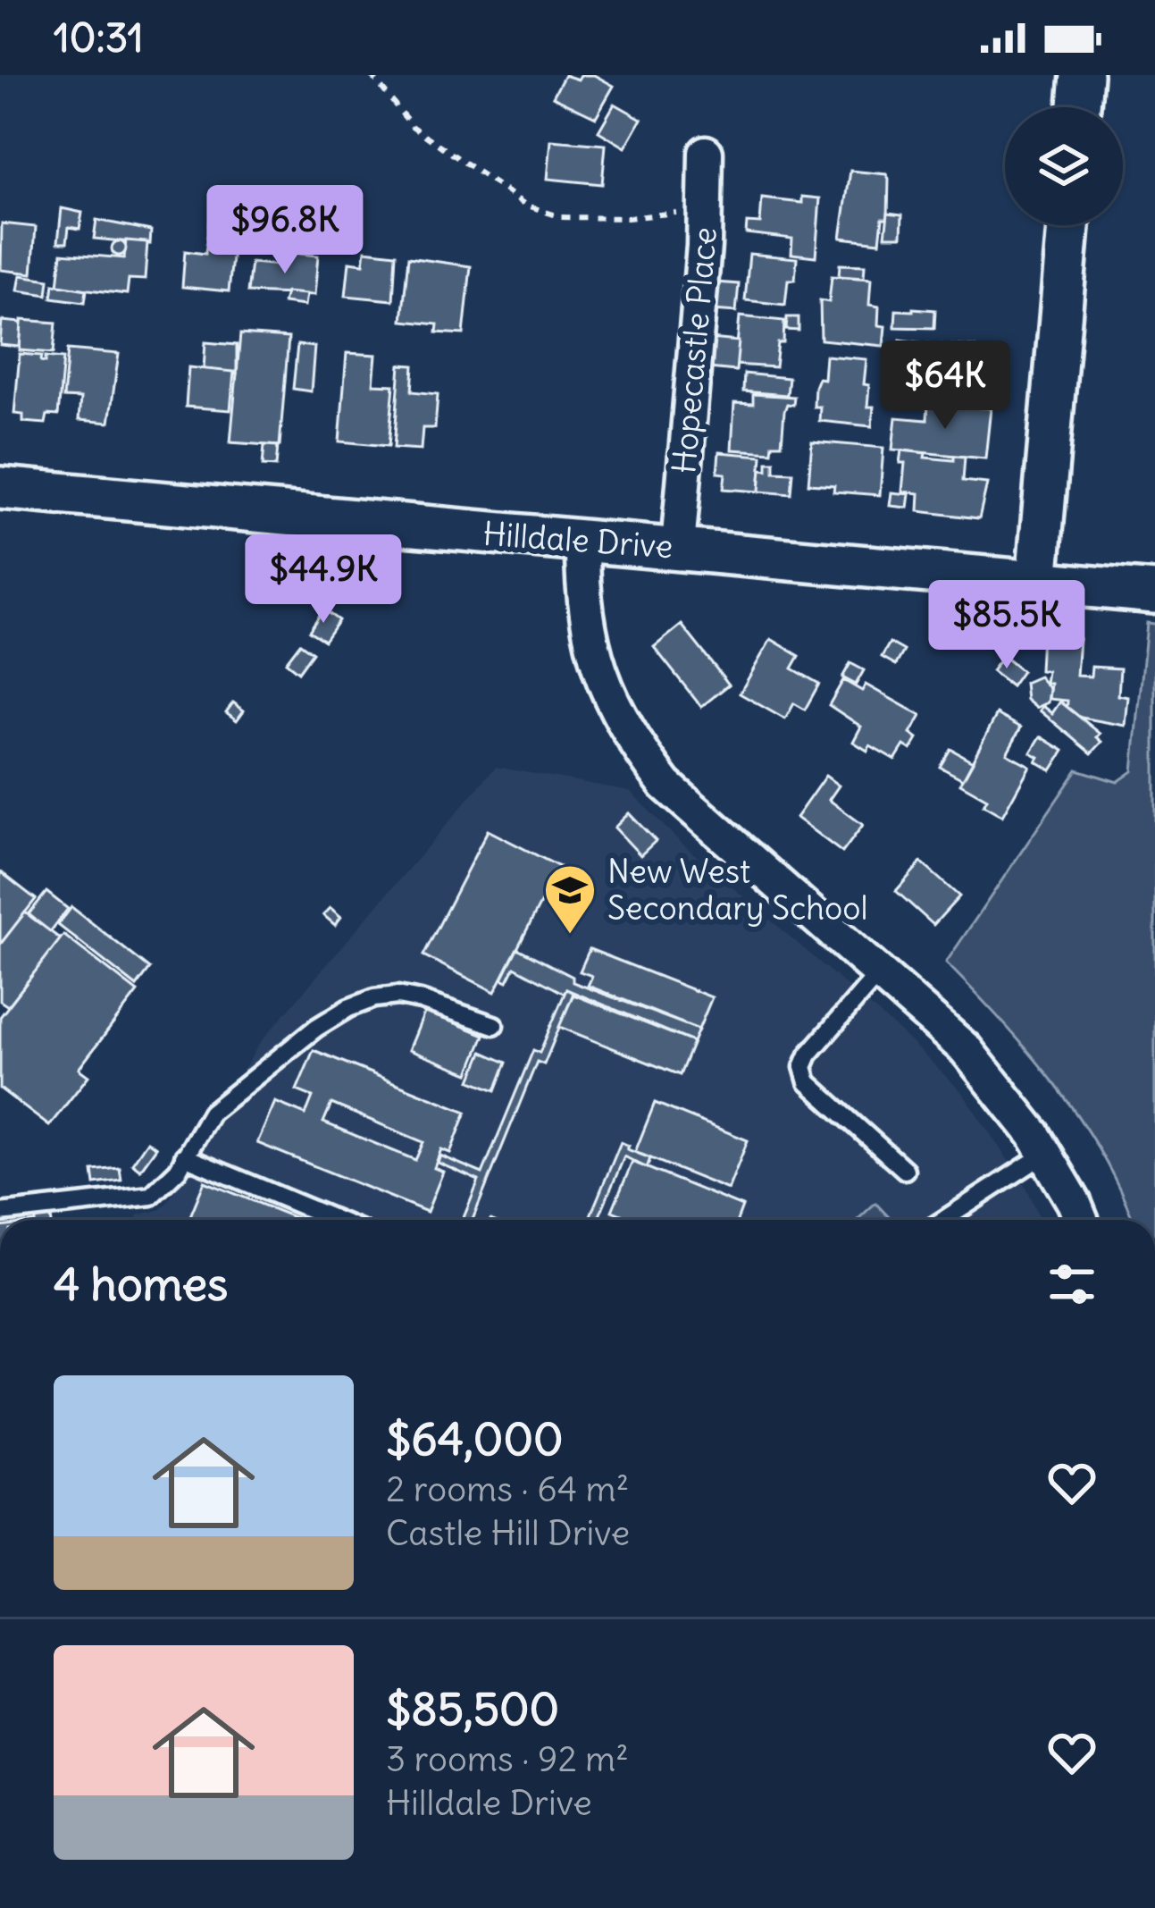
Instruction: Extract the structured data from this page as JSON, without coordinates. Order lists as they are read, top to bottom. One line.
{"streets":{"street":["Hopecastle Place","Hilldale Drive"]},"crossings":[["Hopecastle Place","Hilldale Drive"]],"places":{"school or university":["New West Secondary School"]},"page":{"status":"10:31","price":["$96.8K","$64K","$44.9K","$85.5K"],"heading":"4 homes","list":[{"name":"$64,000","note":"2 rooms · 64 m² · Castle Hill Drive"},{"name":"$85,500","note":"3 rooms · 92 m² · Hilldale Drive"}]}}
